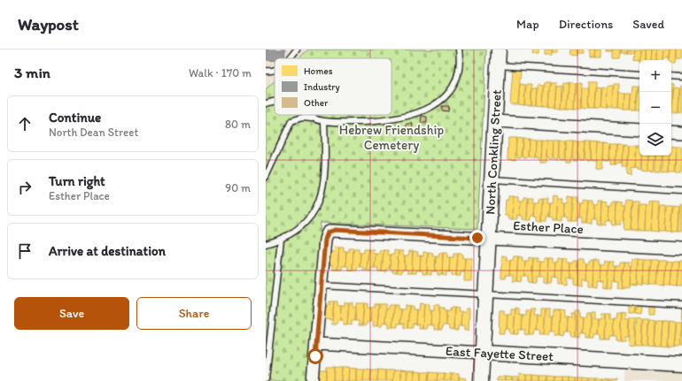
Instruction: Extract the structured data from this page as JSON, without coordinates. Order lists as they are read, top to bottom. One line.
{"streets":{"street":["North Conkling Street","Esther Place","East Fayette Street"]},"crossings":[["North Conkling Street","Esther Place"],["North Conkling Street","East Fayette Street"]],"parks":["Hebrew Friendship Cemetery"],"legend":["Homes","Industry","Other"],"page":{"header":"Waypost","nav":["Map","Directions","Saved"],"heading":["3 min","Walk · 170 m"],"map_buttons":["+","−"],"list":[["Continue","North Dean Street","80 m"],["Turn right","Esther Place","90 m"],"Arrive at destination"],"buttons":["Save","Share"]}}
